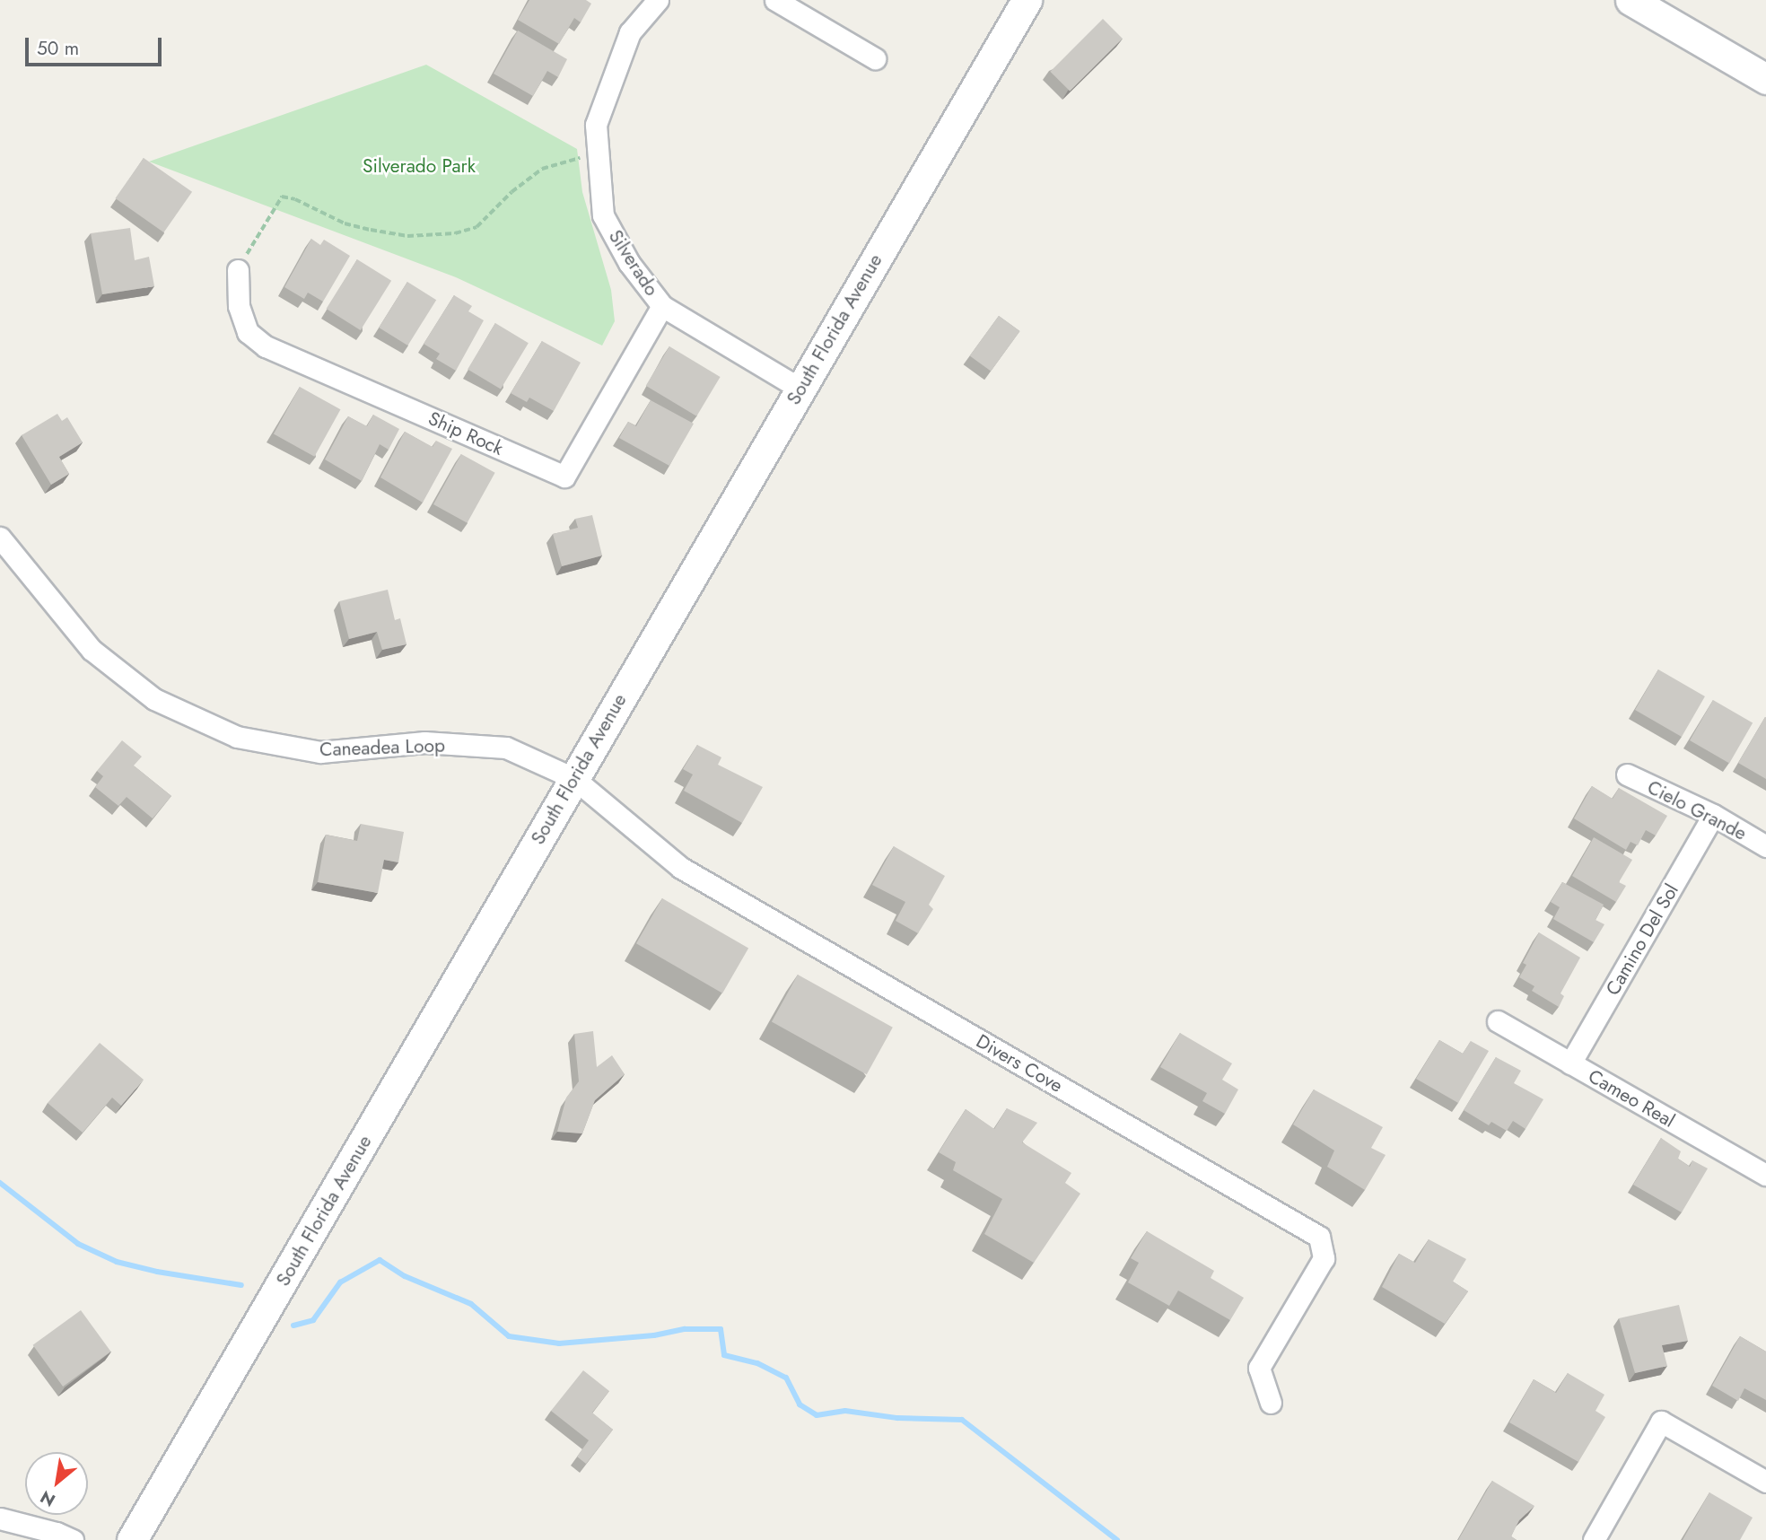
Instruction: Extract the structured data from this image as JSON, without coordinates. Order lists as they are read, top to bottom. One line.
{"streets":{"main road":["South Florida Avenue"],"street":["Silverado","Ship Rock","Caneadea Loop","Cielo Grande","Camino Del Sol","Divers Cove","Cameo Real"]},"crossings":[["Silverado","South Florida Avenue"],["Silverado","Ship Rock"],["South Florida Avenue","Caneadea Loop"],["South Florida Avenue","Divers Cove"],["Caneadea Loop","Divers Cove"],["Cielo Grande","Camino Del Sol"],["Camino Del Sol","Cameo Real"]],"parks":["Silverado Park"],"scale_bar":"50 m","north":"bottom left"}
